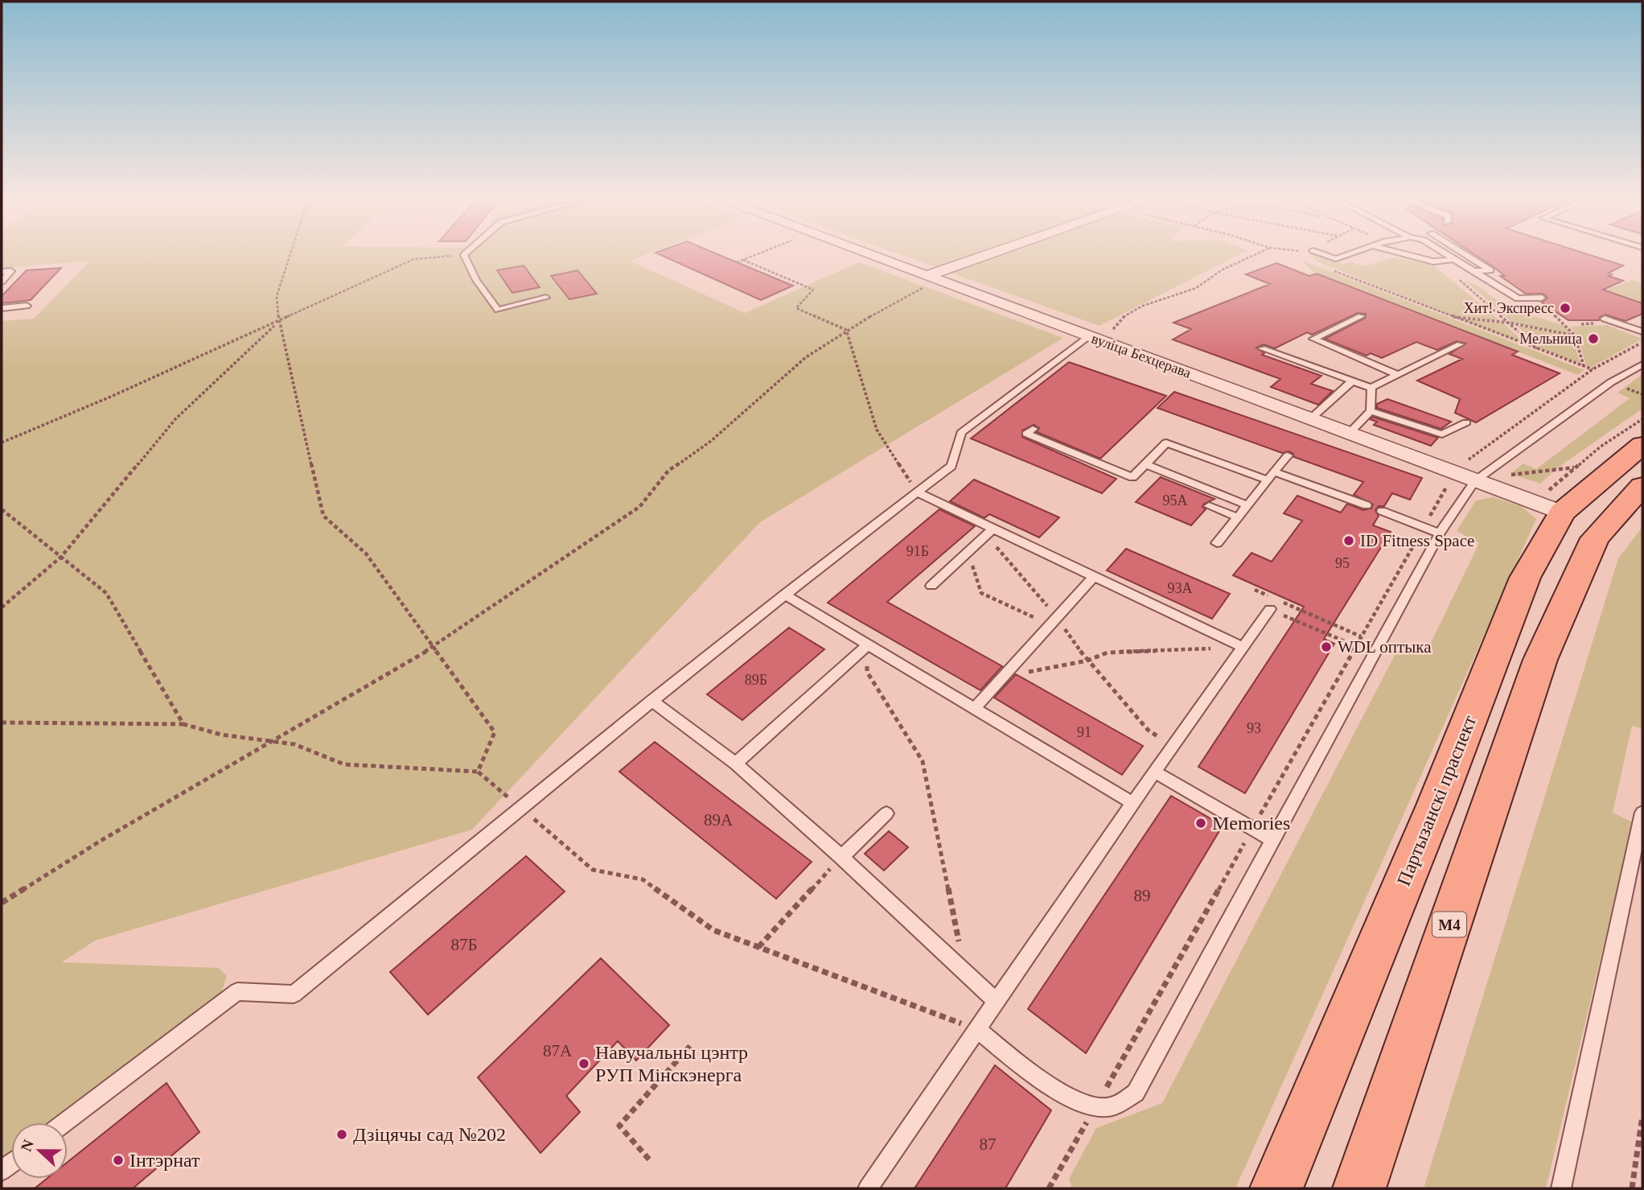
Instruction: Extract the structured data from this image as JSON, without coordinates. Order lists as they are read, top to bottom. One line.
{"streets":{"main road":["Партызанскі праспект","М4"],"street":["вуліца Бехцерава"]},"crossings":[["вуліца Бехцерава","Партызанскі праспект"]],"places":["Хит! Экспресс","Мельница","ID Fitness Space","WDL оптыка","Memories","Навучальны цэнтр РУП Мінскэнерга","Дзіцячы сад №202","Інтэрнат"],"house_numbers":["95А","91Б","95","93А","89Б","93","91","89А","89","87Б","87А","87"],"north":"left"}
